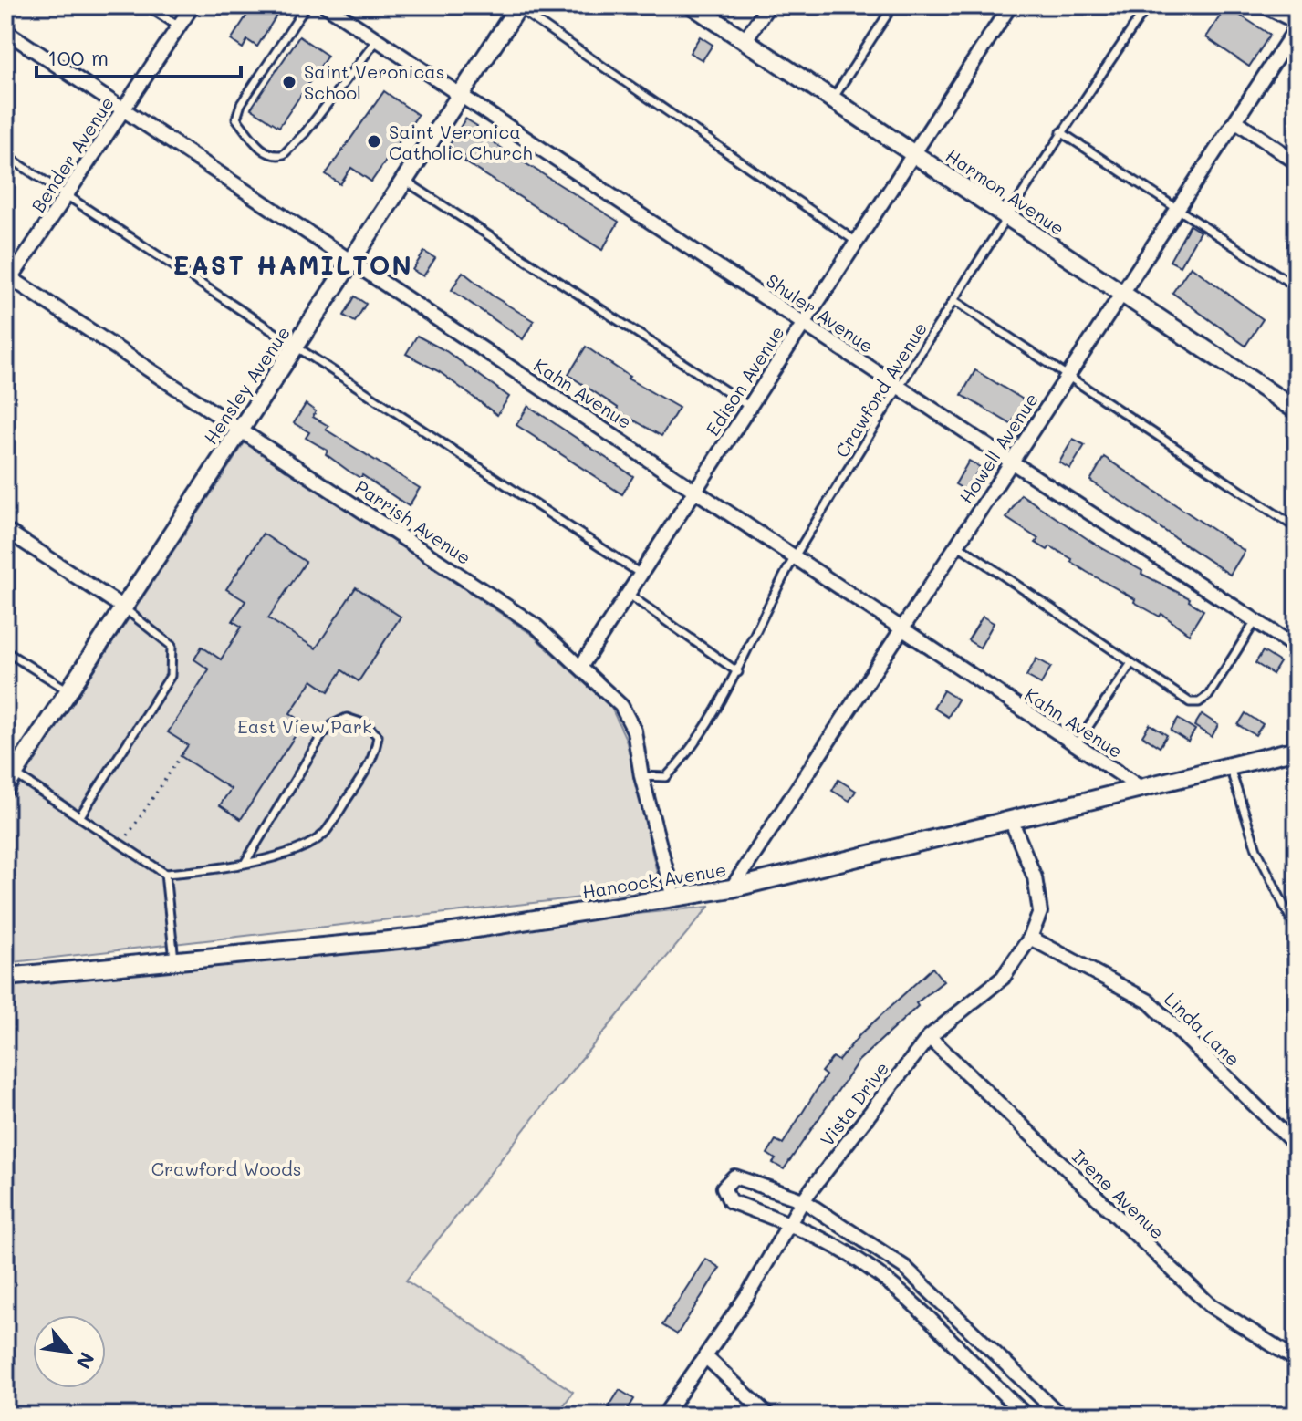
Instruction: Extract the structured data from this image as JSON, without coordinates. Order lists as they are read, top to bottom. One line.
{"streets":{"street":["Bender Avenue","Harmon Avenue","Shuler Avenue","Edison Avenue","Hensley Avenue","Kahn Avenue","Howell Avenue","Parrish Avenue","Hancock Avenue","Linda Lane","Vista Drive","Irene Avenue"],"lane":["Crawford Avenue"]},"crossings":[["Bender Avenue","Kahn Avenue"],["Bender Avenue","Parrish Avenue"],["Harmon Avenue","Edison Avenue"],["Harmon Avenue","Crawford Avenue"],["Harmon Avenue","Howell Avenue"],["Shuler Avenue","Edison Avenue"],["Shuler Avenue","Hensley Avenue"],["Shuler Avenue","Crawford Avenue"],["Shuler Avenue","Howell Avenue"],["Edison Avenue","Kahn Avenue"],["Edison Avenue","Parrish Avenue"],["Hensley Avenue","Kahn Avenue"],["Hensley Avenue","Parrish Avenue"],["Crawford Avenue","Kahn Avenue"],["Crawford Avenue","Parrish Avenue"],["Kahn Avenue","Howell Avenue"],["Kahn Avenue","Hancock Avenue"],["Howell Avenue","Hancock Avenue"],["Parrish Avenue","Hancock Avenue"],["Hancock Avenue","Vista Drive"],["Linda Lane","Vista Drive"],["Vista Drive","Irene Avenue"]],"districts":["EAST HAMILTON"],"parks":["East View Park","Crawford Woods"],"places":["Saint Veronicas School","Saint Veronica Catholic Church"],"scale_bar":"100 m","north":"bottom right"}
